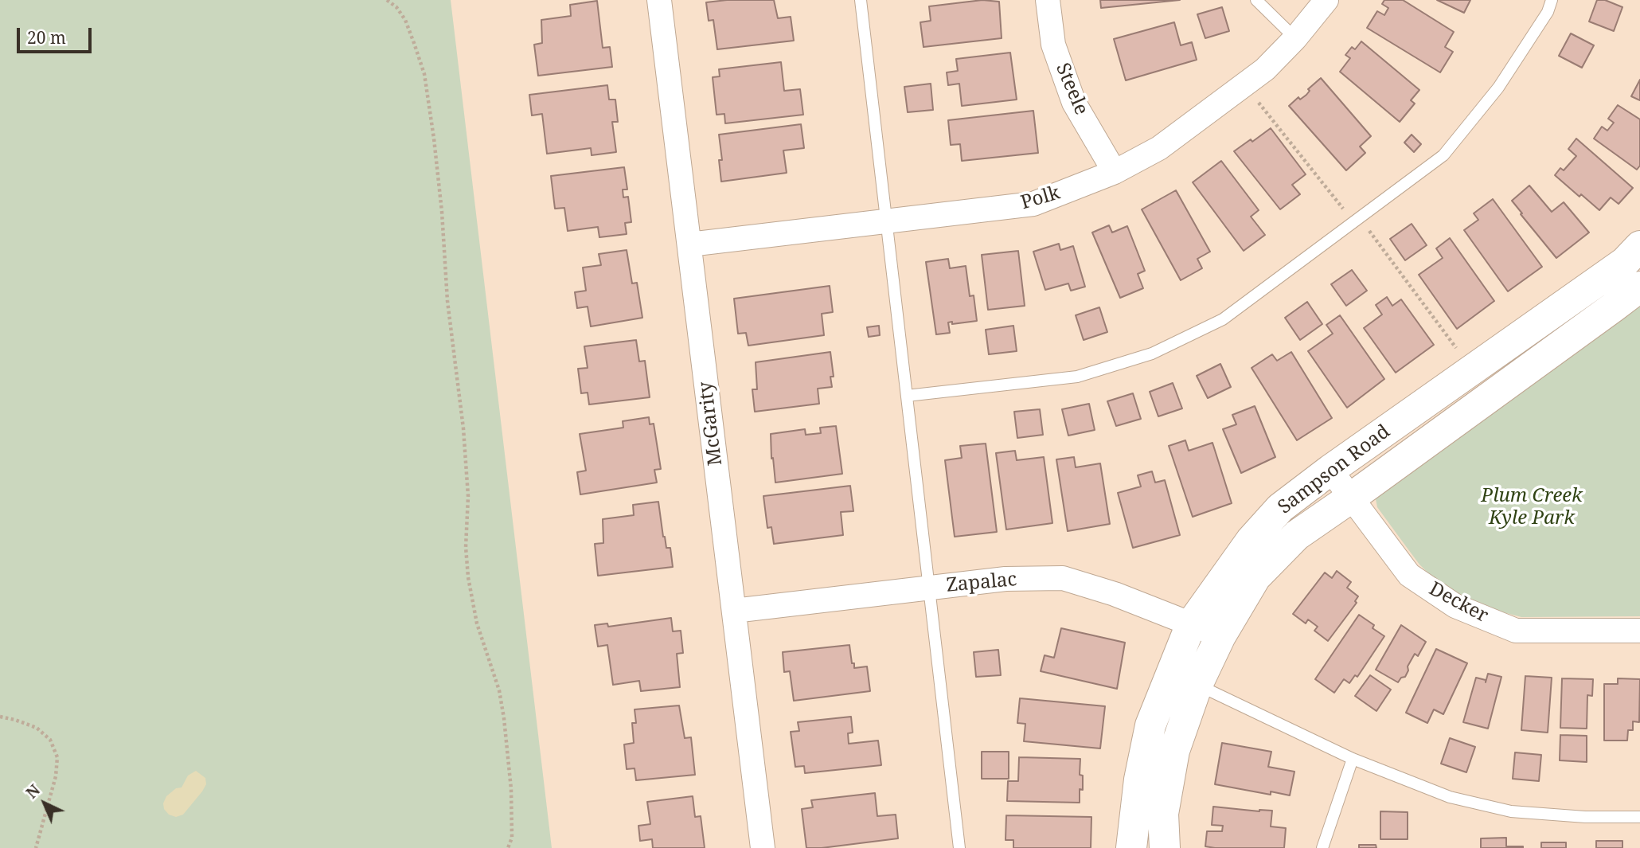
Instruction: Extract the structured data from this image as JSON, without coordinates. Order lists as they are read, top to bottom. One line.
{"streets":{"street":["Steele","Polk","McGarity","Sampson Road","Zapalac","Decker"]},"crossings":[["Steele","Polk"],["Polk","McGarity"],["McGarity","Zapalac"],["Sampson Road","Zapalac"],["Sampson Road","Decker"]],"parks":["Plum Creek Kyle Park"],"scale_bar":"20 m","north":"top left"}
